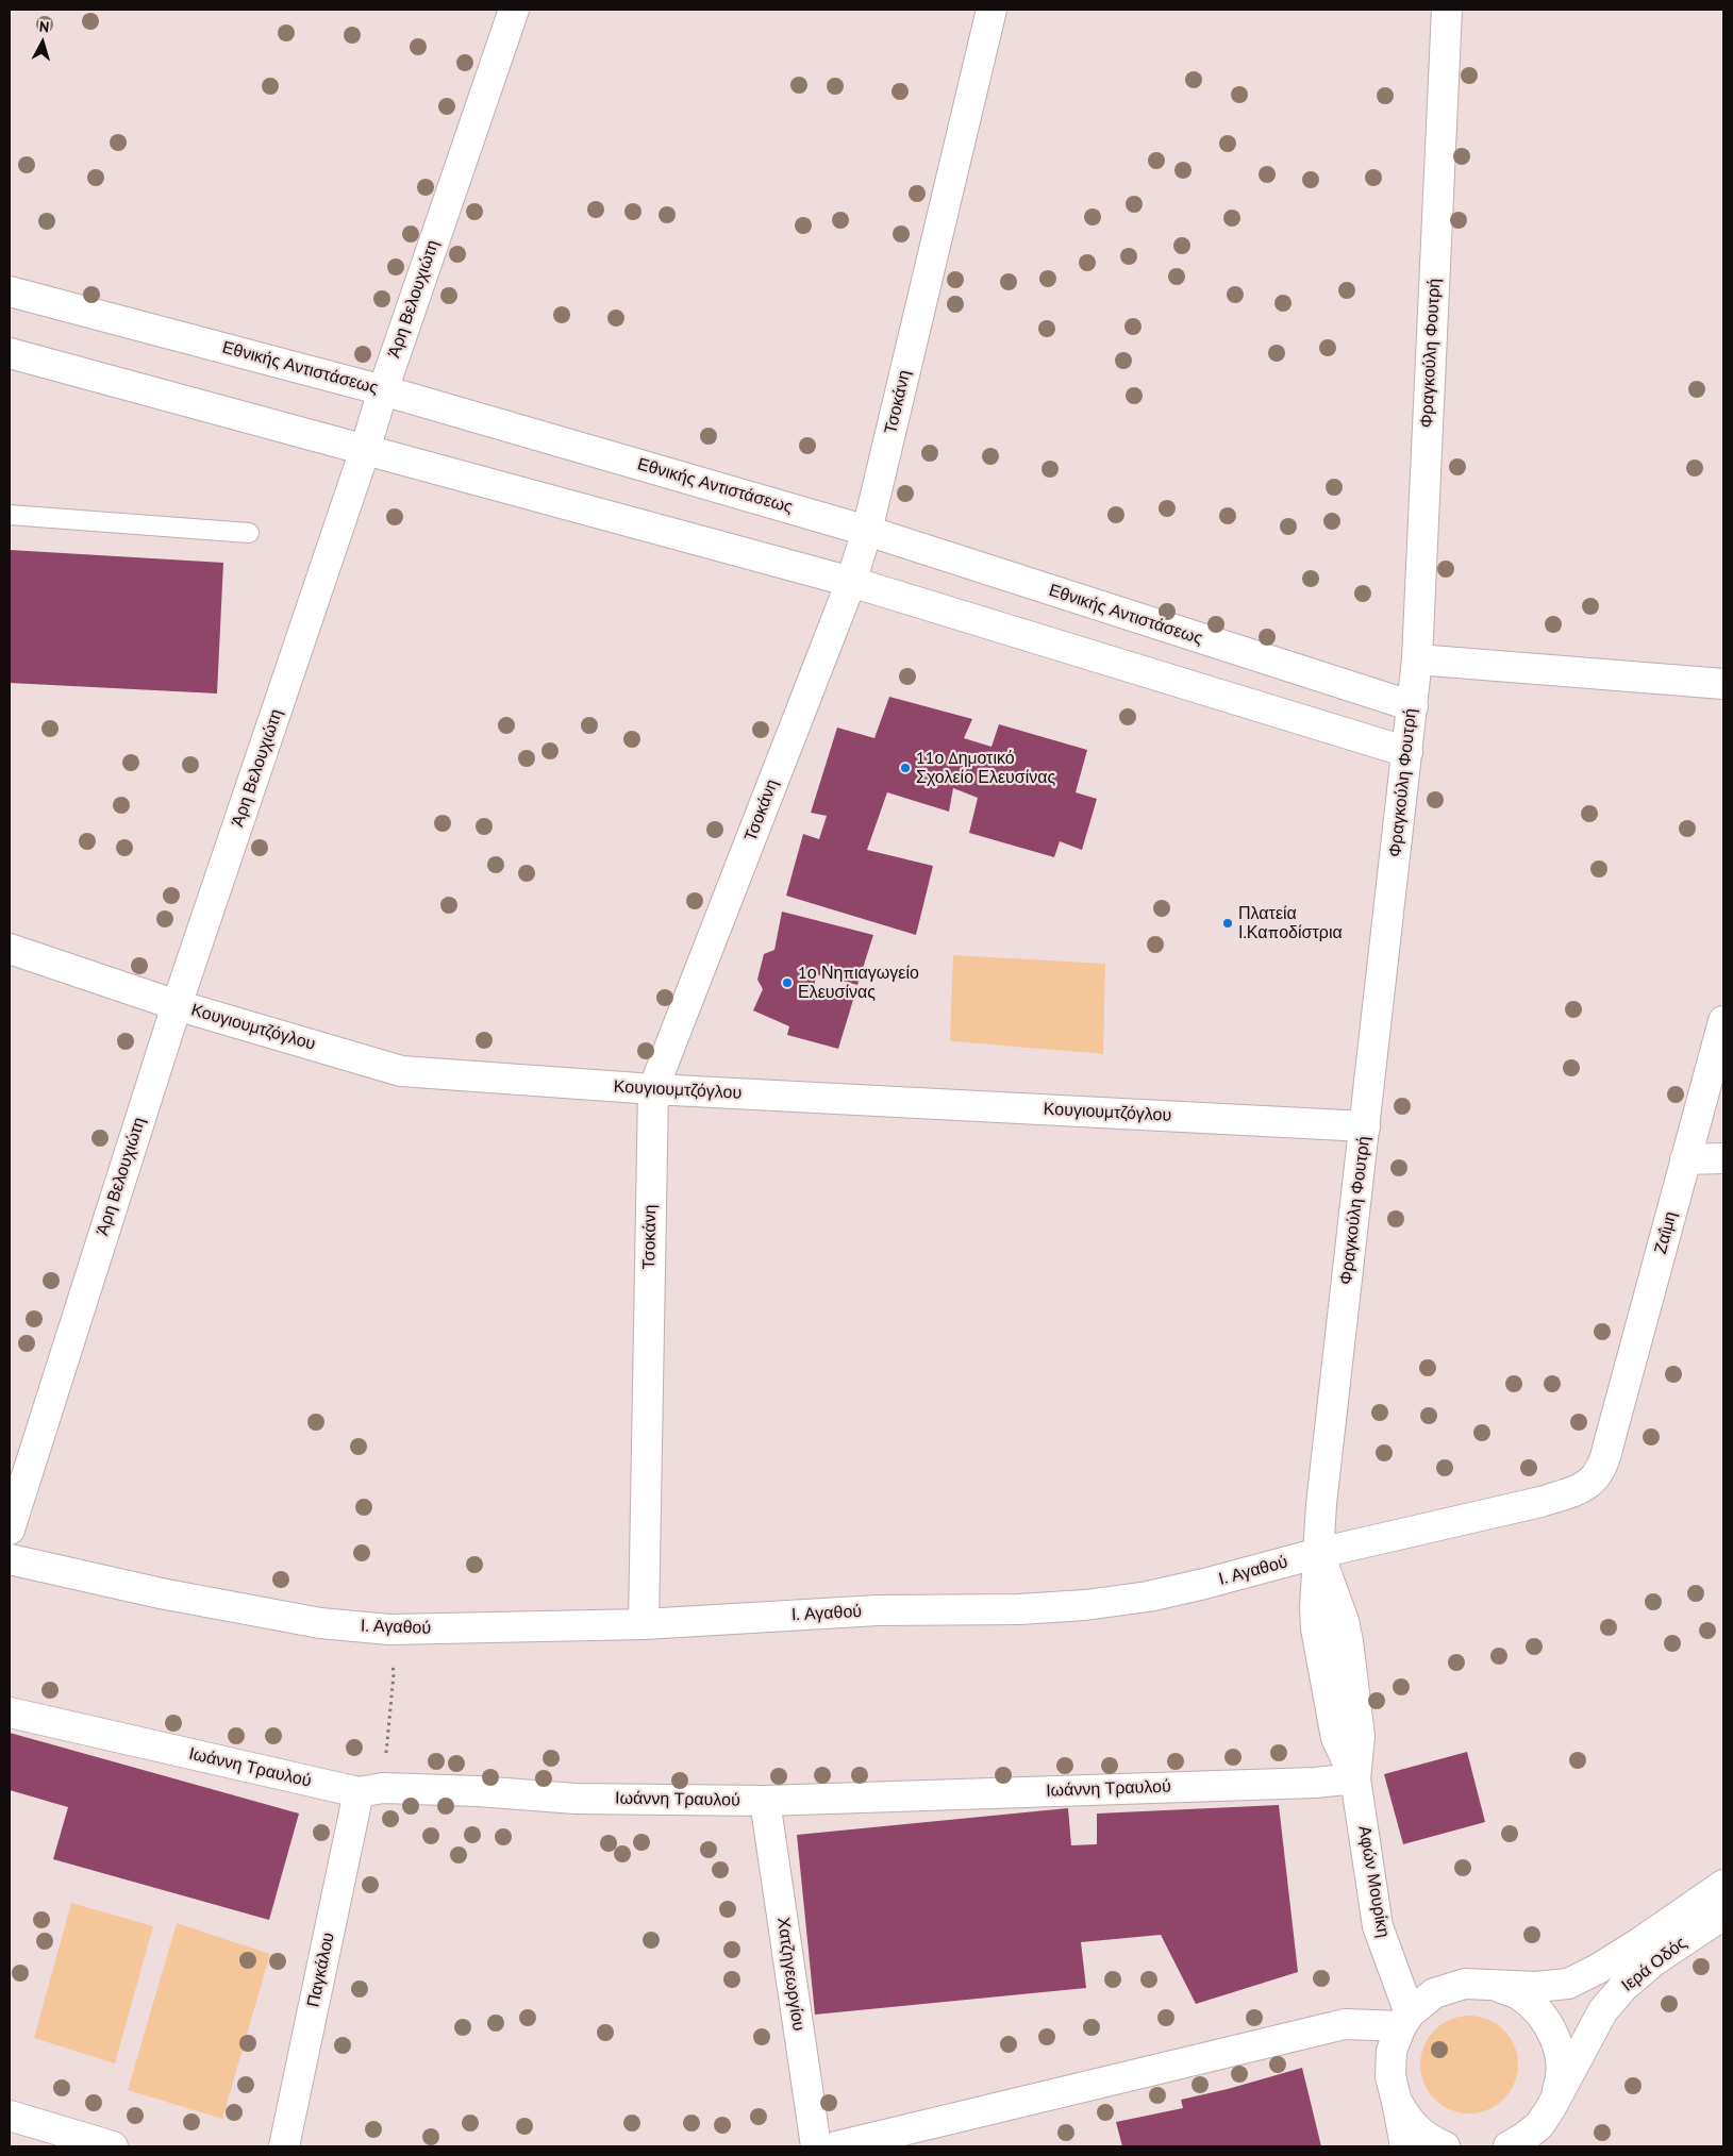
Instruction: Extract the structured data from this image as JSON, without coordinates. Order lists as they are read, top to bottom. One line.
{"streets":{"street":["Άρη Βελουχιώτη","Φραγκούλη Φουτρή","Εθνικής Αντιστάσεως","Τσοκάνη","Κουγιουμτζόγλου","Ζαΐμη","Ι. Αγαθού","Ιωάννη Τραυλού","Αφών Μουρίκη","Ιερά Οδός","Παγκάλου","Χατζηγεωργίου"]},"crossings":[["Άρη Βελουχιώτη","Εθνικής Αντιστάσεως"],["Άρη Βελουχιώτη","Κουγιουμτζόγλου"],["Φραγκούλη Φουτρή","Εθνικής Αντιστάσεως"],["Φραγκούλη Φουτρή","Κουγιουμτζόγλου"],["Φραγκούλη Φουτρή","Ι. Αγαθού"],["Φραγκούλη Φουτρή","Αφών Μουρίκη"],["Εθνικής Αντιστάσεως","Τσοκάνη"],["Τσοκάνη","Κουγιουμτζόγλου"],["Τσοκάνη","Ι. Αγαθού"],["Ζαΐμη","Ι. Αγαθού"],["Ιωάννη Τραυλού","Αφών Μουρίκη"],["Ιωάννη Τραυλού","Παγκάλου"],["Ιωάννη Τραυλού","Χατζηγεωργίου"],["Αφών Μουρίκη","Ιερά Οδός"]],"places":["11ο Δημοτικό Σχολείο Ελευσίνας","Πλατεία Ι.Καποδίστρια","1ο Νηπιαγωγείο Ελευσίνας"],"north":"top"}
